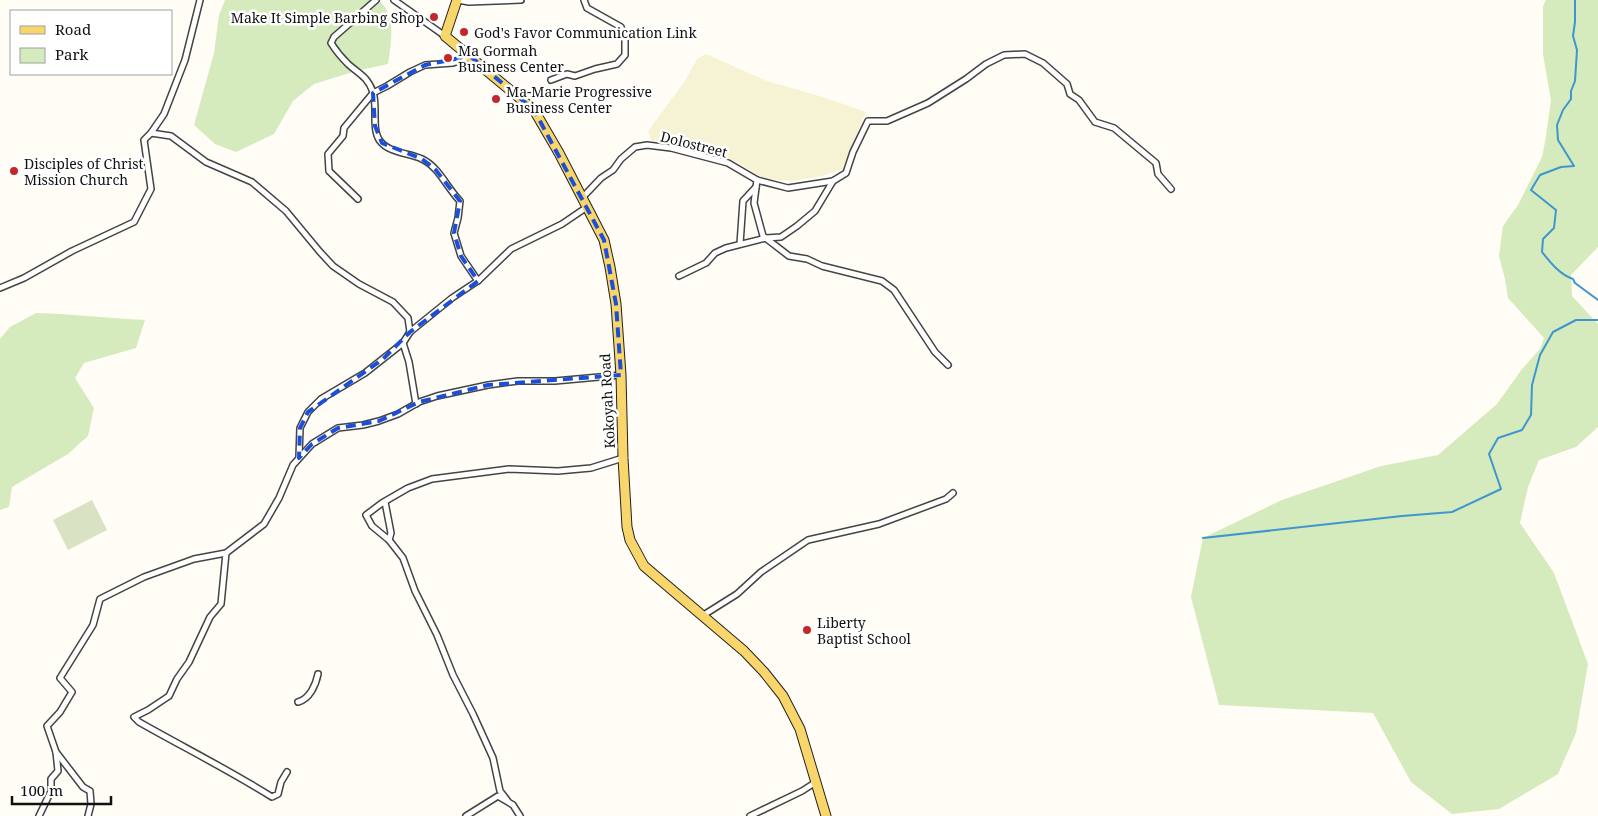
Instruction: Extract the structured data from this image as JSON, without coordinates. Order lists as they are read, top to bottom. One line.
{"streets":{"main road":["Kokoyah Road"],"street":["Dolostreet"]},"crossings":[["Dolostreet","Kokoyah Road"]],"places":["Make It Simple Barbing Shop","God's Favor Communication Link","Ma Gormah Business Center","Ma-Marie Progressive Business Center","Disciples of Christ Mission Church","Liberty Baptist School"],"legend":["Road","Park"],"scale_bar":"100 m"}
